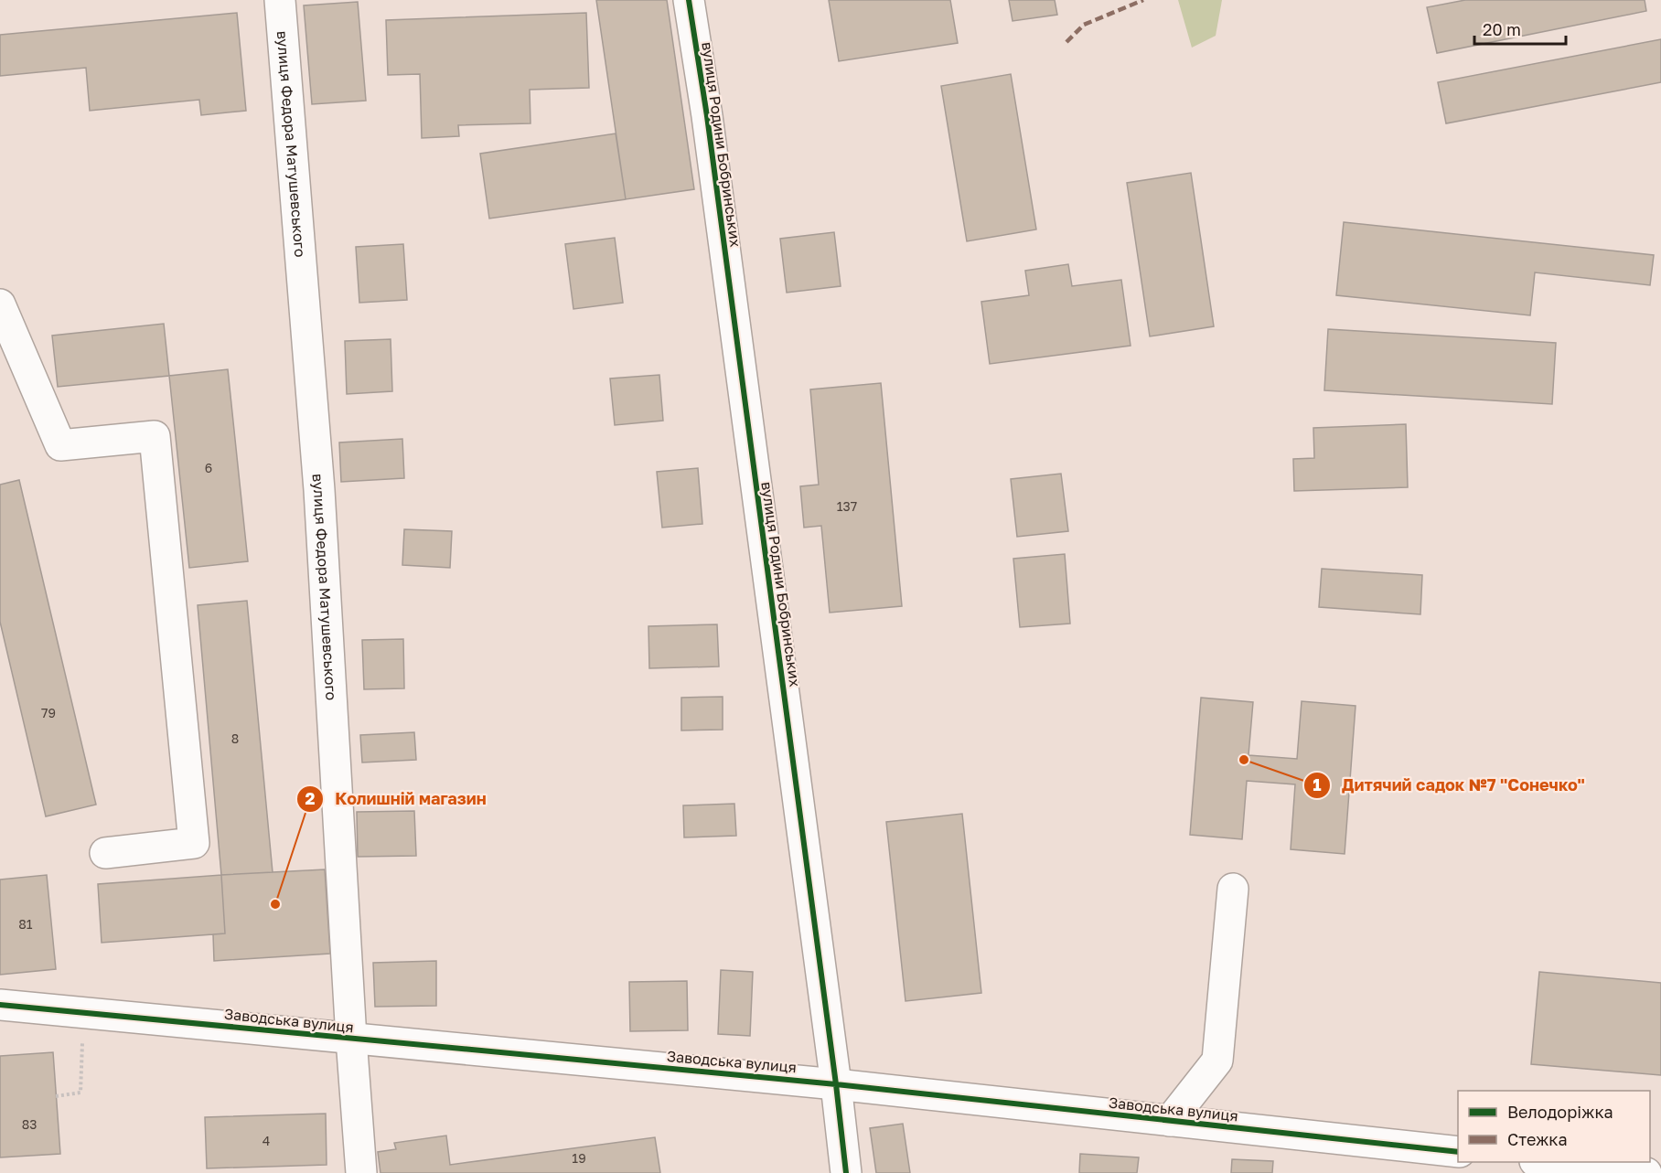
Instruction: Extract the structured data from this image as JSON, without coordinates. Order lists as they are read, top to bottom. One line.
{"streets":{"street":["вулиця Федора Матушевського","вулиця Родини Бобринських","Заводська вулиця"]},"crossings":[["вулиця Федора Матушевського","Заводська вулиця"],["вулиця Родини Бобринських","Заводська вулиця"]],"places":["Дитячий садок №7 \"Сонечко\"","Колишній магазин"],"house_numbers":["6","137","79","8","81","83","4","19"],"legend":["Велодоріжка","Стежка"],"scale_bar":"20 m"}
